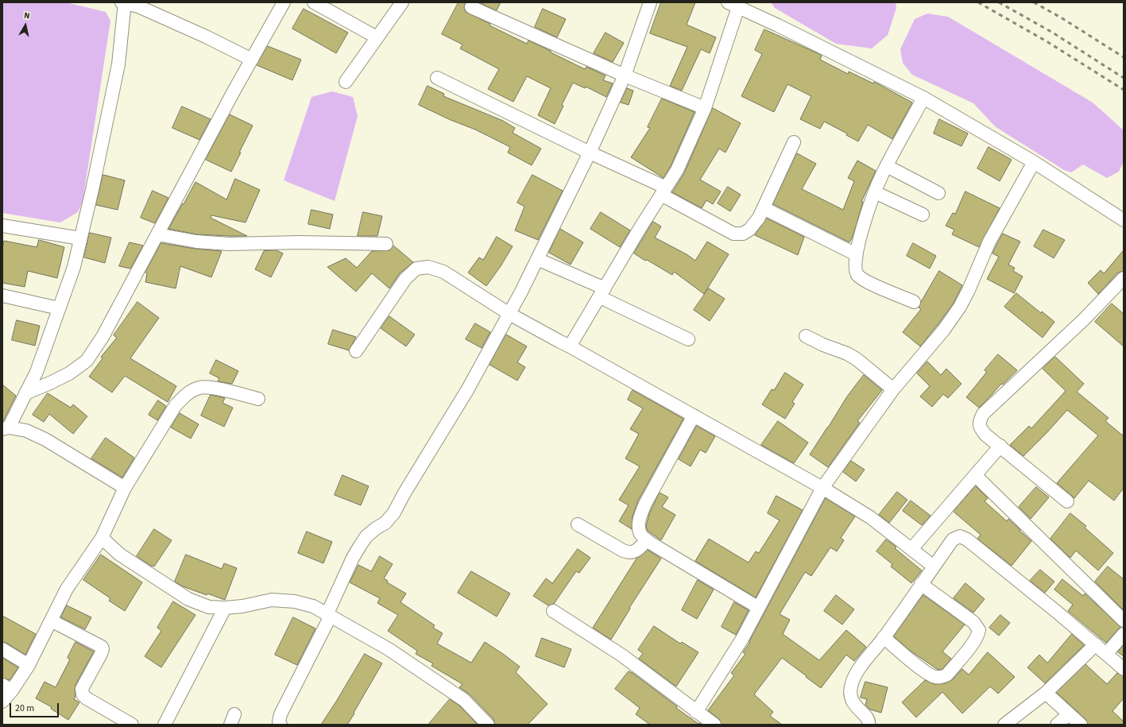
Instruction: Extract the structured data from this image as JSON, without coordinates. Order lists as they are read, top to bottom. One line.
{"scale_bar":"20 m","north":"top"}
